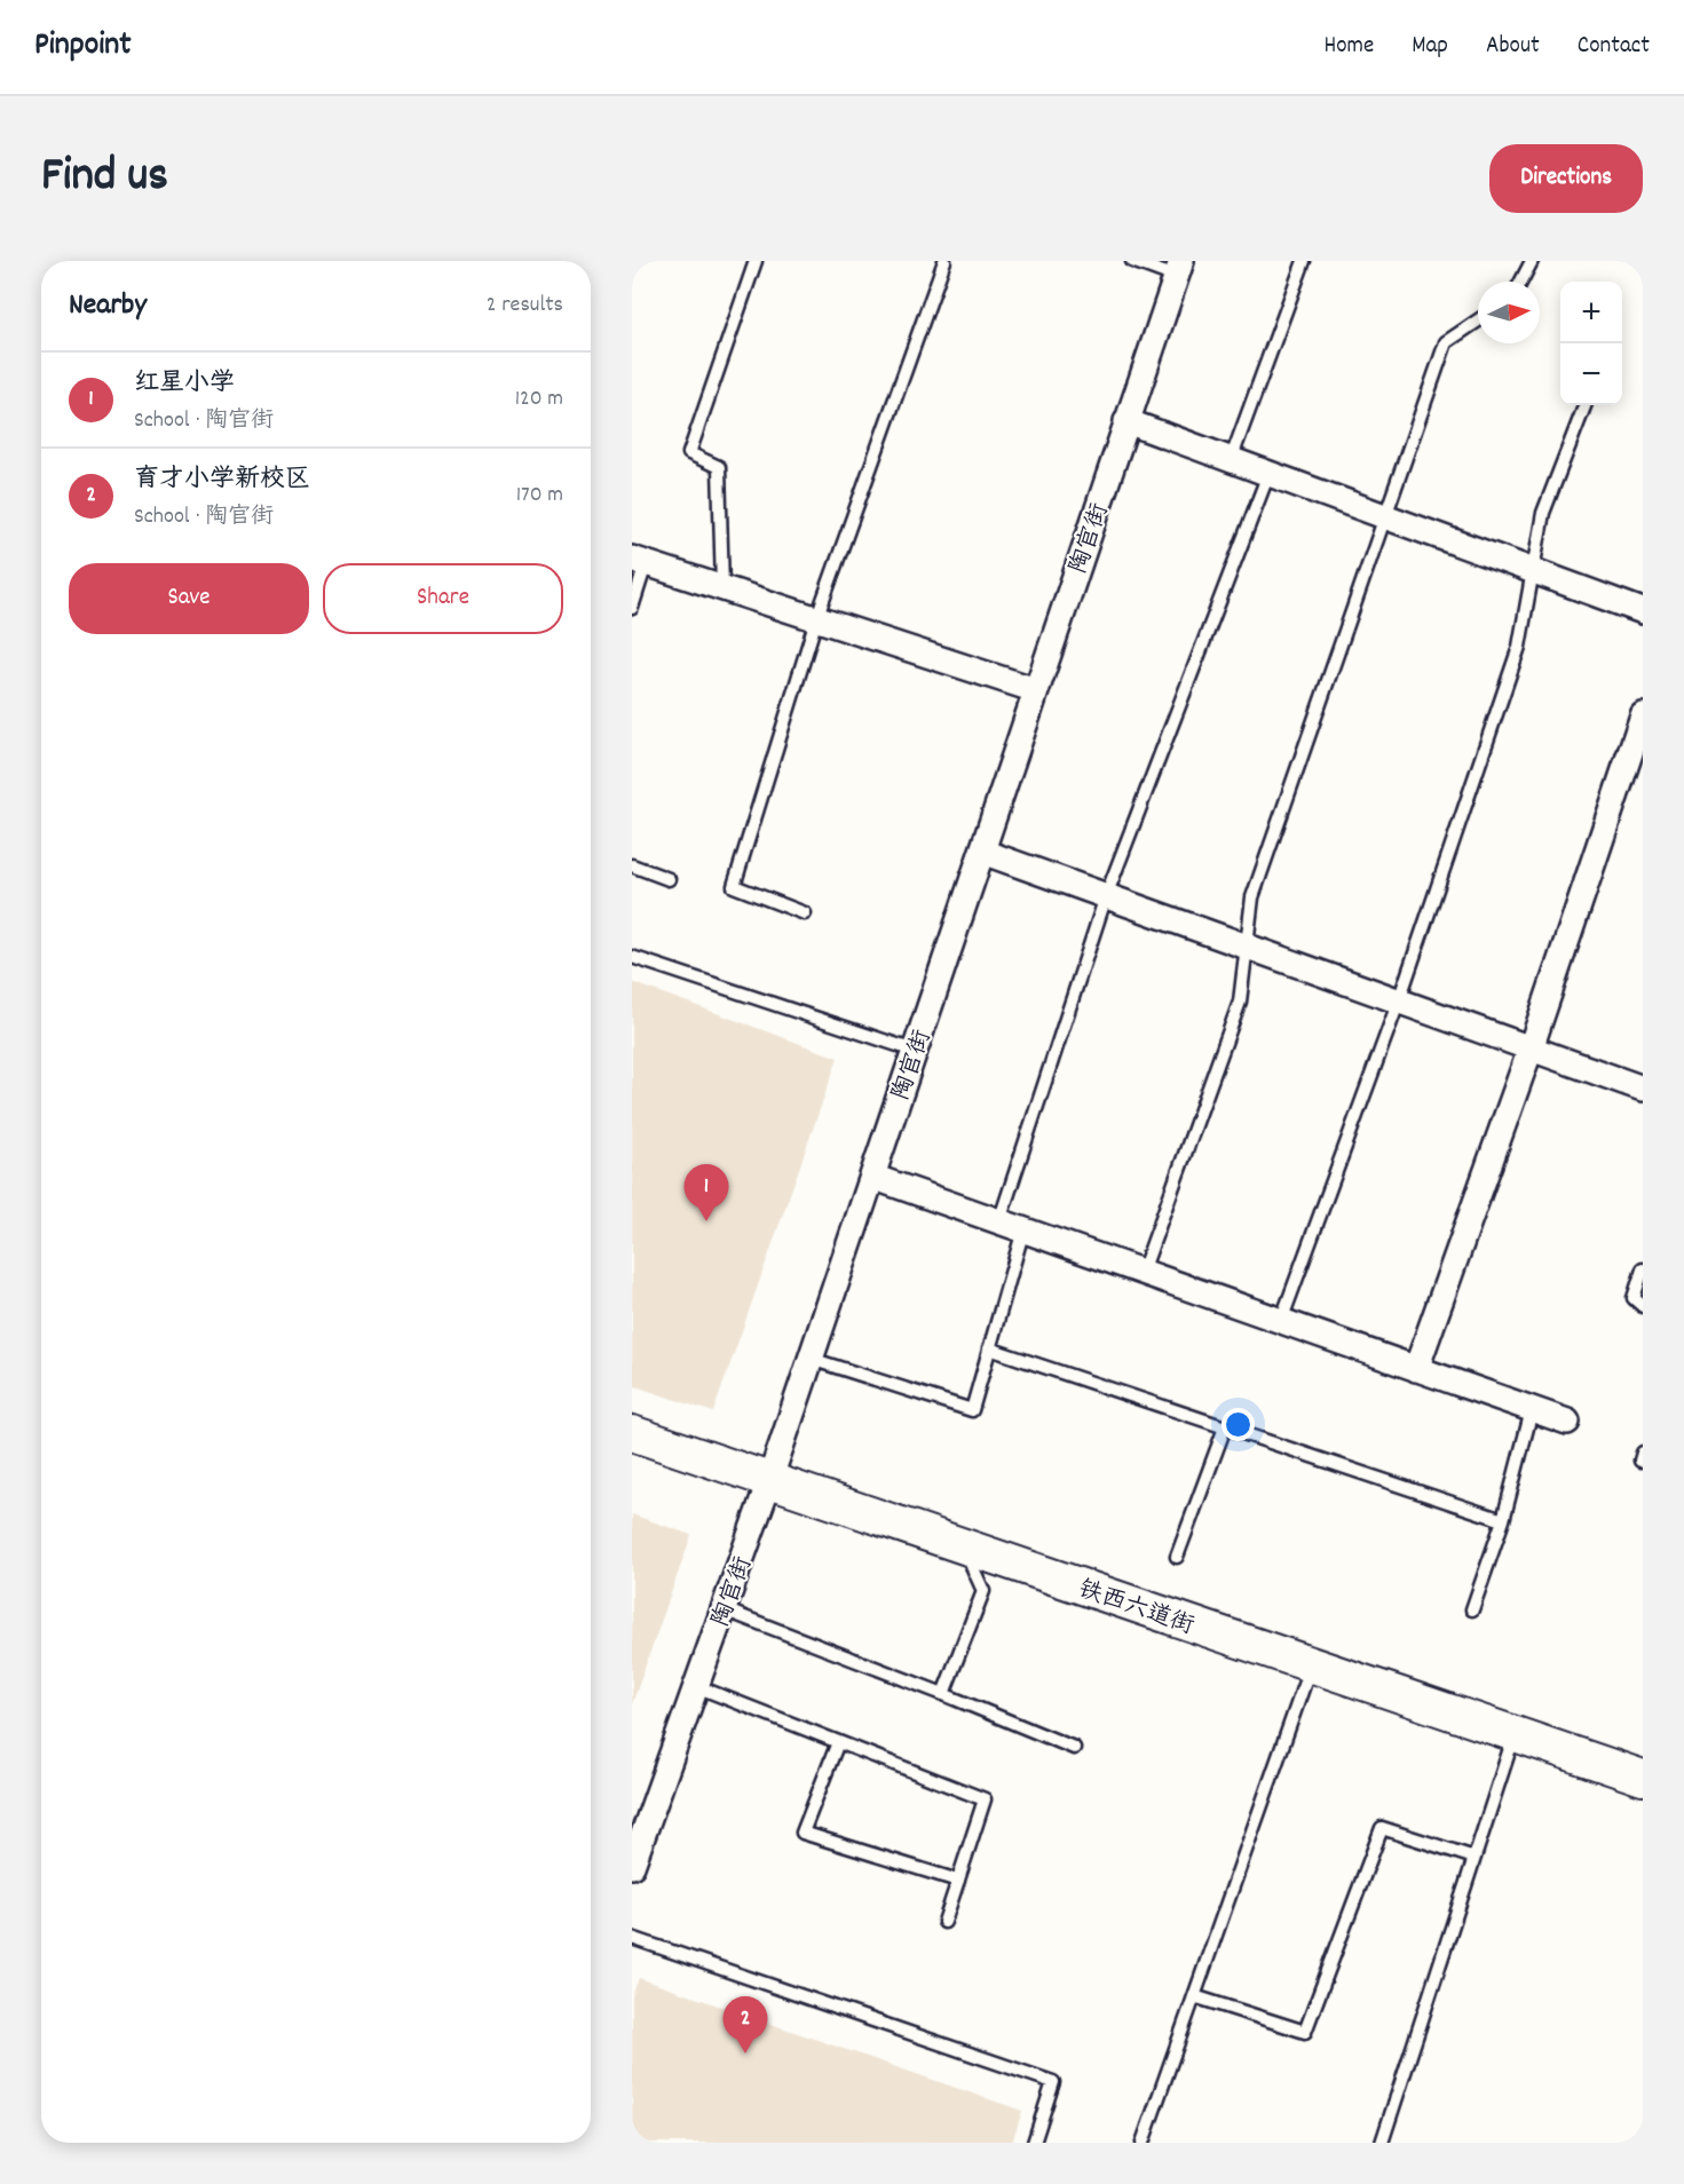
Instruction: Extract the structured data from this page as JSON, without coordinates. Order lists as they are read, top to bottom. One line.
{"streets":{"main road":["铁西六道街"],"street":["陶官街"]},"crossings":[["陶官街","铁西六道街"]],"north":"right","page":{"header":"Pinpoint","nav":["Home","Map","About","Contact"],"title":"Find us","buttons":["Directions",["Save","Share"]],"heading":["Nearby","2 results"],"map_buttons":["+","−"],"list":[{"mark":"1","name":"红星小学","note":"School · 陶官街","value":"120 m"},{"mark":"2","name":"育才小学新校区","note":"School · 陶官街","value":"170 m"}],"pins":["1","2"]}}
